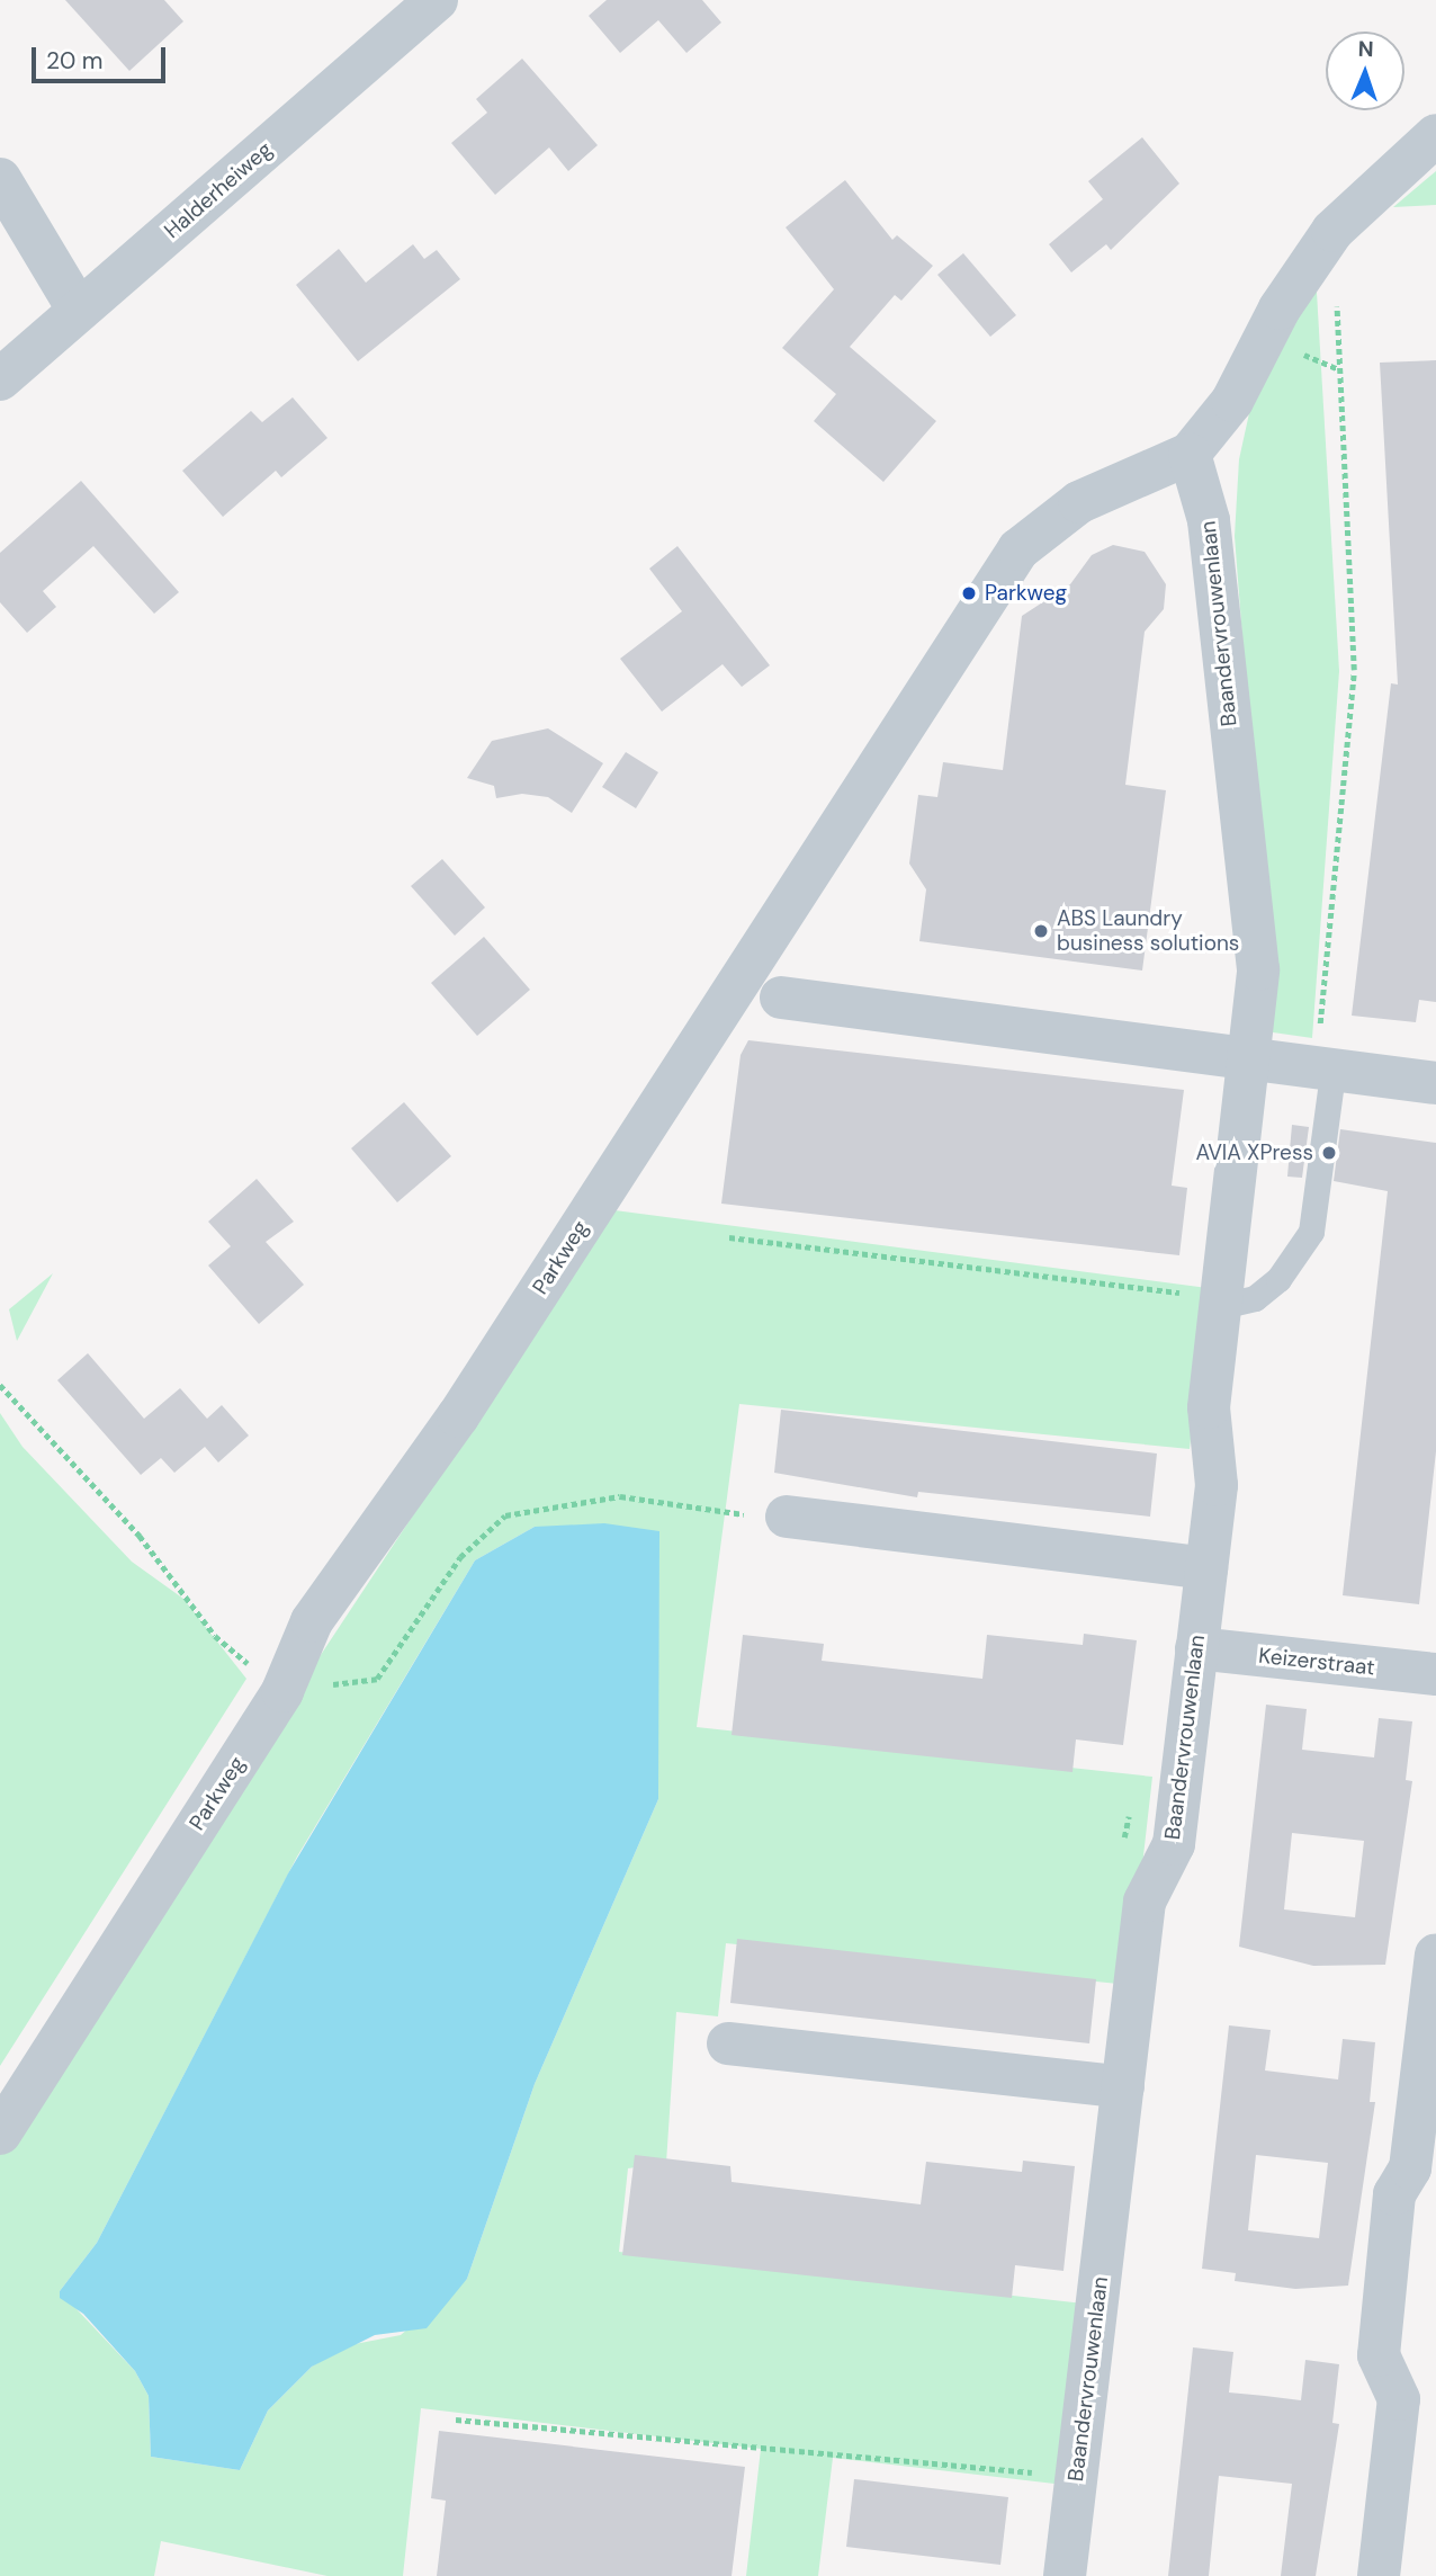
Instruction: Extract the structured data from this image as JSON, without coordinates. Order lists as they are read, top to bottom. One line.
{"streets":{"street":["Halderheiweg","Baandervrouwenlaan","Parkweg","Keizerstraat"]},"crossings":[["Baandervrouwenlaan","Parkweg"],["Baandervrouwenlaan","Keizerstraat"]],"places":["Parkweg","ABS Laundry business solutions","AVIA XPress"],"scale_bar":"20 m","north":"top"}
